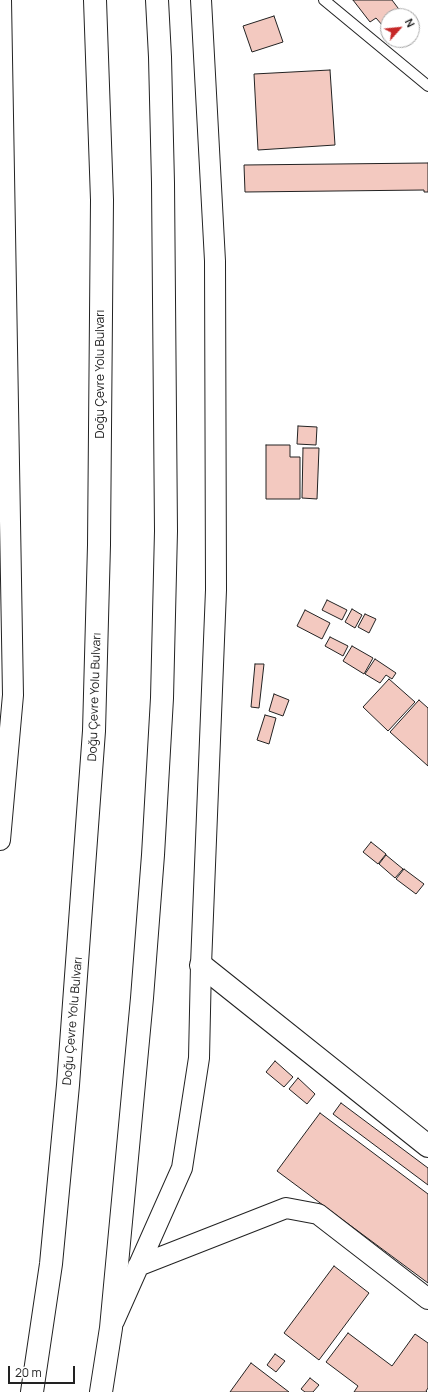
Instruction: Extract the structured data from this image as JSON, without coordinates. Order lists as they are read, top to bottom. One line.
{"streets":{"main road":["Doğu Çevre Yolu Bulvarı"]},"scale_bar":"20 m","north":"top right"}
